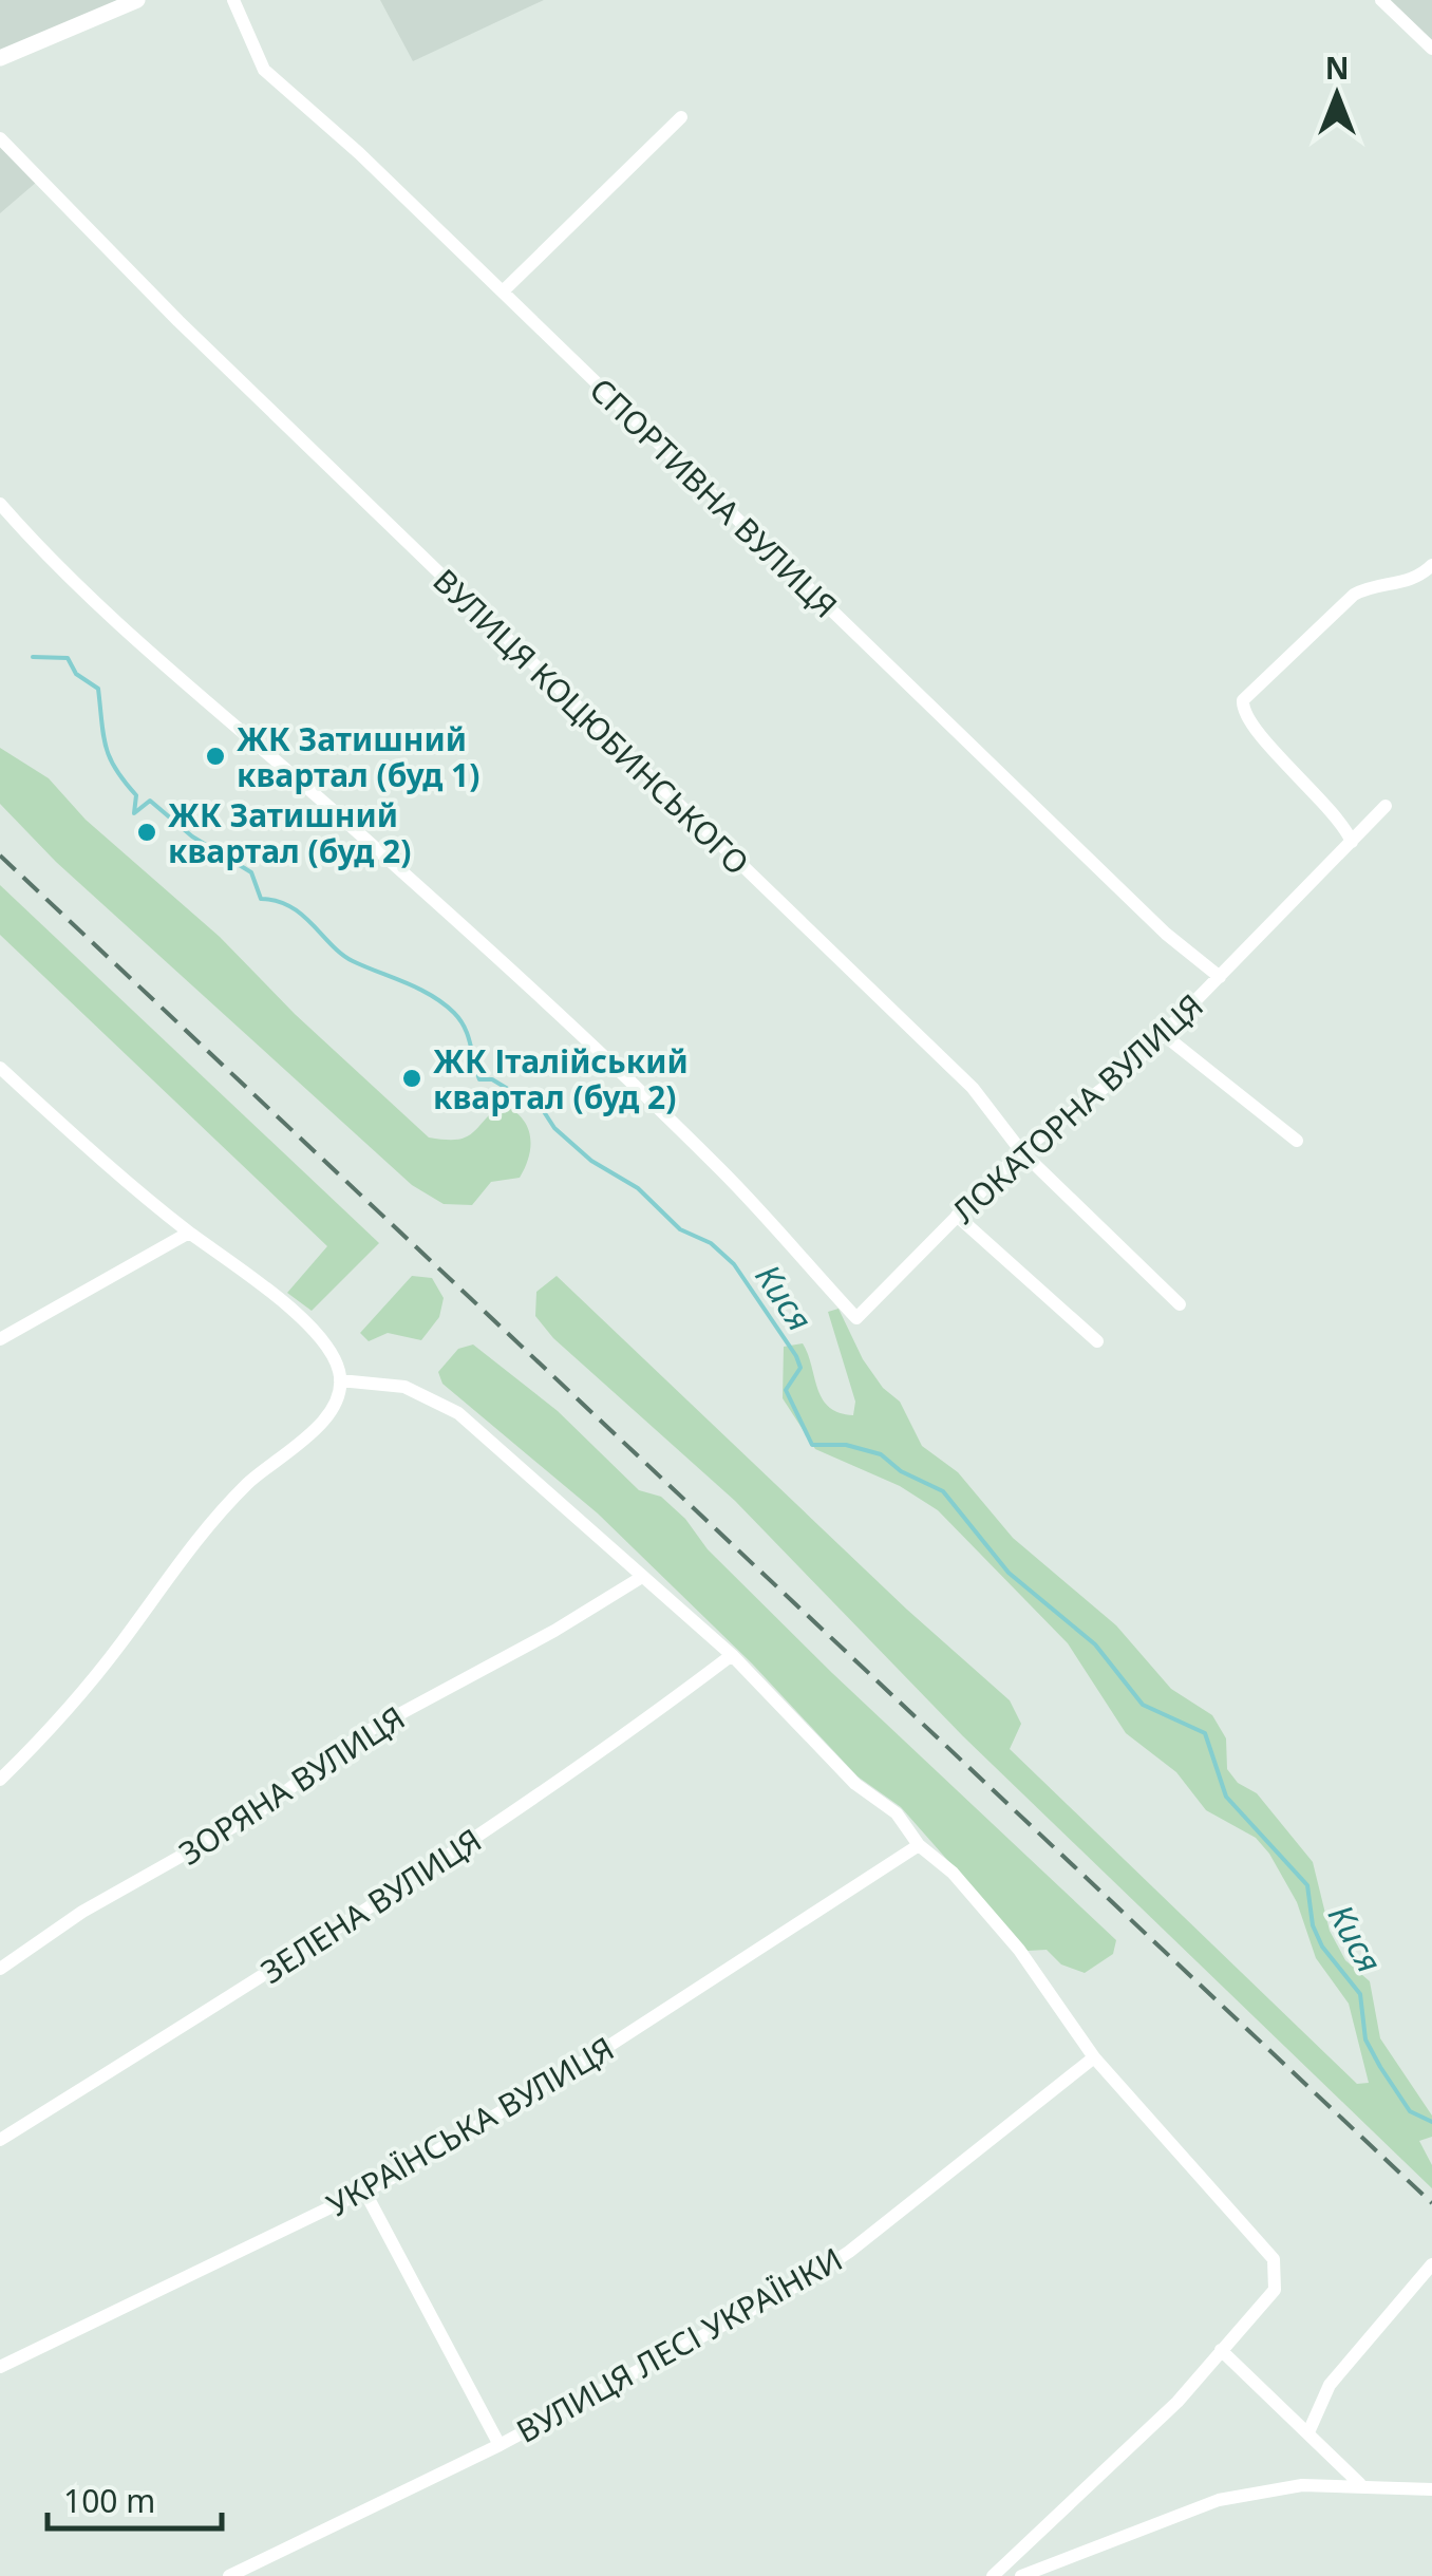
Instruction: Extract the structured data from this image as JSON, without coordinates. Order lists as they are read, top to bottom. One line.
{"streets":{"street":["СПОРТИВНА ВУЛИЦЯ","ВУЛИЦЯ КОЦЮБИНСЬКОГО","ЛОКАТОРНА ВУЛИЦЯ","ЗОРЯНА ВУЛИЦЯ","ЗЕЛЕНА ВУЛИЦЯ","УКРАЇНСЬКА ВУЛИЦЯ","ВУЛИЦЯ ЛЕСІ УКРАЇНКИ"]},"crossings":[["СПОРТИВНА ВУЛИЦЯ","ЛОКАТОРНА ВУЛИЦЯ"],["ВУЛИЦЯ КОЦЮБИНСЬКОГО","ЛОКАТОРНА ВУЛИЦЯ"]],"water":["Кися"],"places":["ЖК Затишний квартал (буд 1)","ЖК Затишний квартал (буд 2)","ЖК Італійський квартал (буд 2)"],"scale_bar":"100 m","north":"top"}
